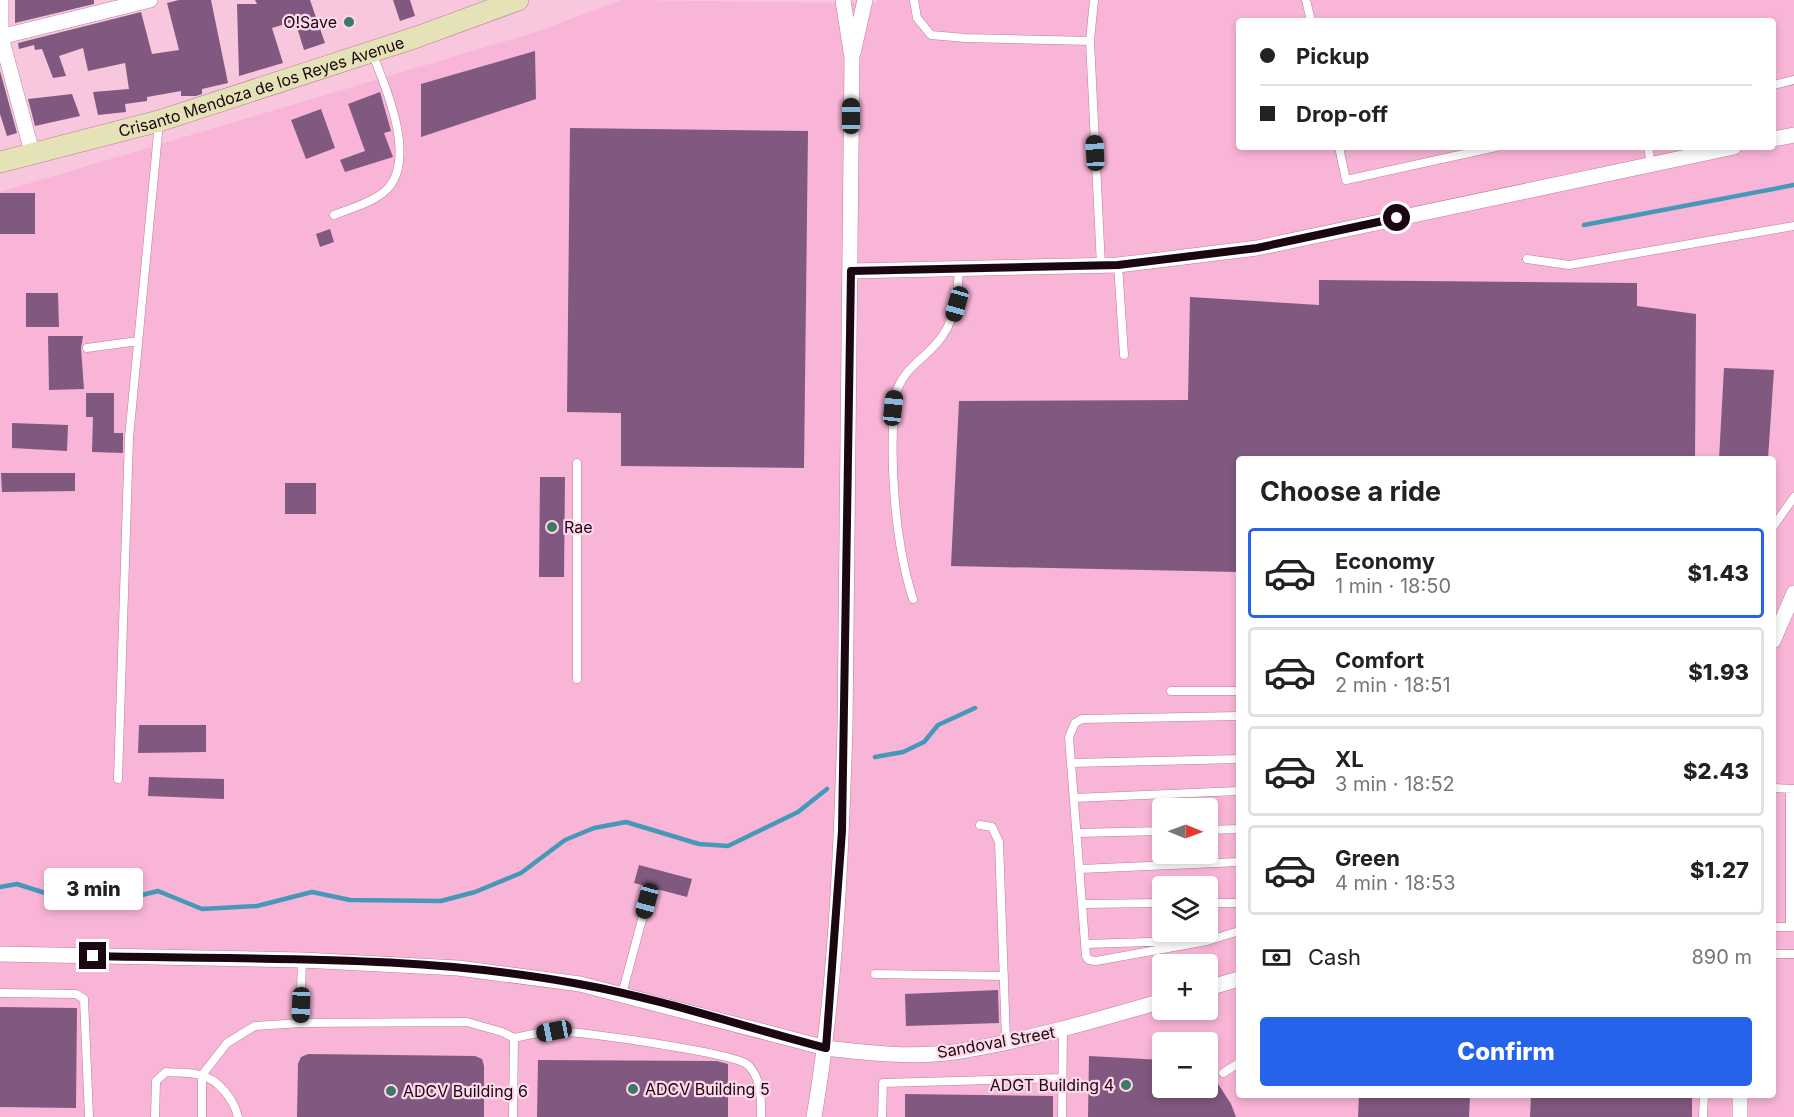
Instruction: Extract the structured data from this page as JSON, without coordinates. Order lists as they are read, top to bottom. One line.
{"streets":{"main road":["Crisanto Mendoza de los Reyes Avenue"],"street":["Sandoval Street"]},"places":["O!Save","Rae","ADGT Building 4","ADCV Building 5","ADCV Building 6"],"north":"right","page":{"banner":["Pickup","Drop-off"],"heading":"Choose a ride","list":[{"name":"Economy","note":"1 min · 18:50","value":"$1.43"},{"name":"Comfort","note":"2 min · 18:51","value":"$1.93"},{"name":"XL","note":"3 min · 18:52","value":"$2.43"},{"name":"Green","note":"4 min · 18:53","value":"$1.27"}],"map_buttons":["+","−"],"bubble":"3 min","pay":["Cash","890 m"],"buttons":"Confirm"}}
